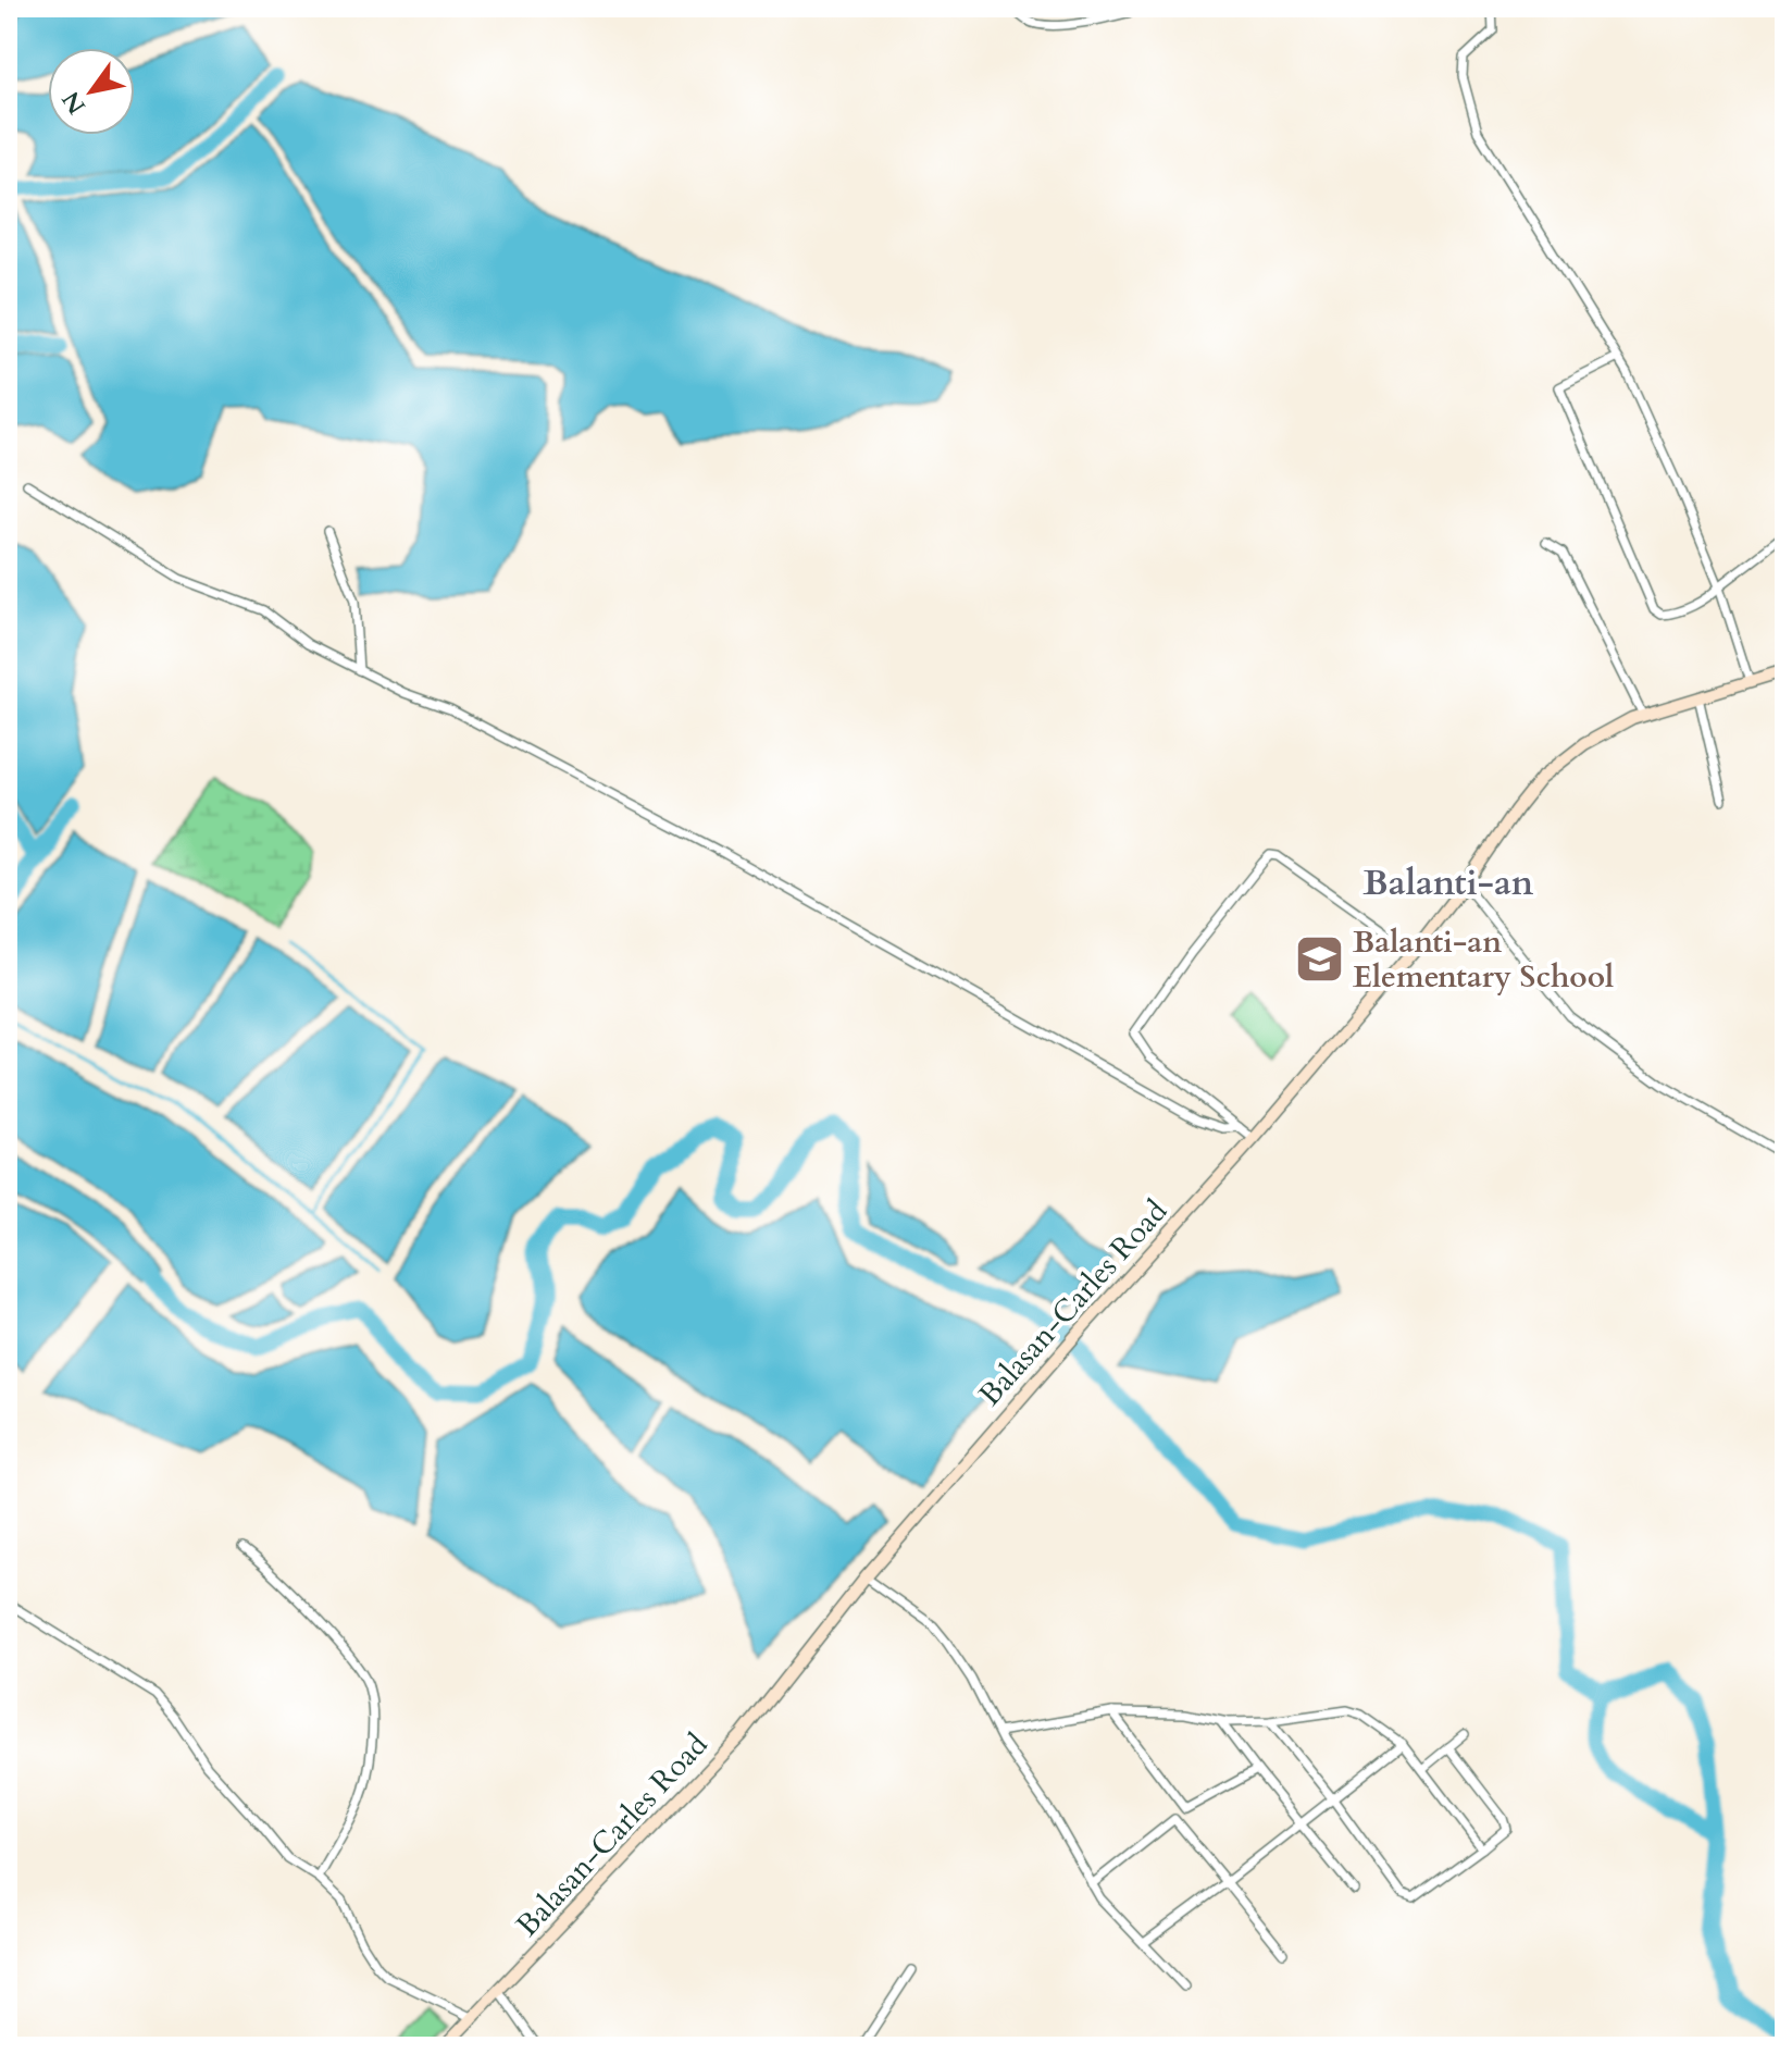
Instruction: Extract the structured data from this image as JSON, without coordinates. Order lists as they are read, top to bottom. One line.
{"streets":{"main road":["Balasan-Carles Road"]},"districts":["Balanti-an"],"places":{"school or university":["Balanti-an Elementary School"]},"north":"bottom left"}
